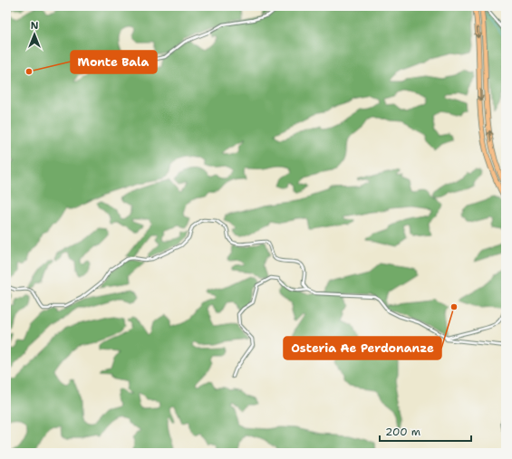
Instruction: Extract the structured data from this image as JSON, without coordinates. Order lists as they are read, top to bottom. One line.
{"places":["Monte Bala","Osteria Ae Perdonanze"],"scale_bar":"200 m","north":"top"}
